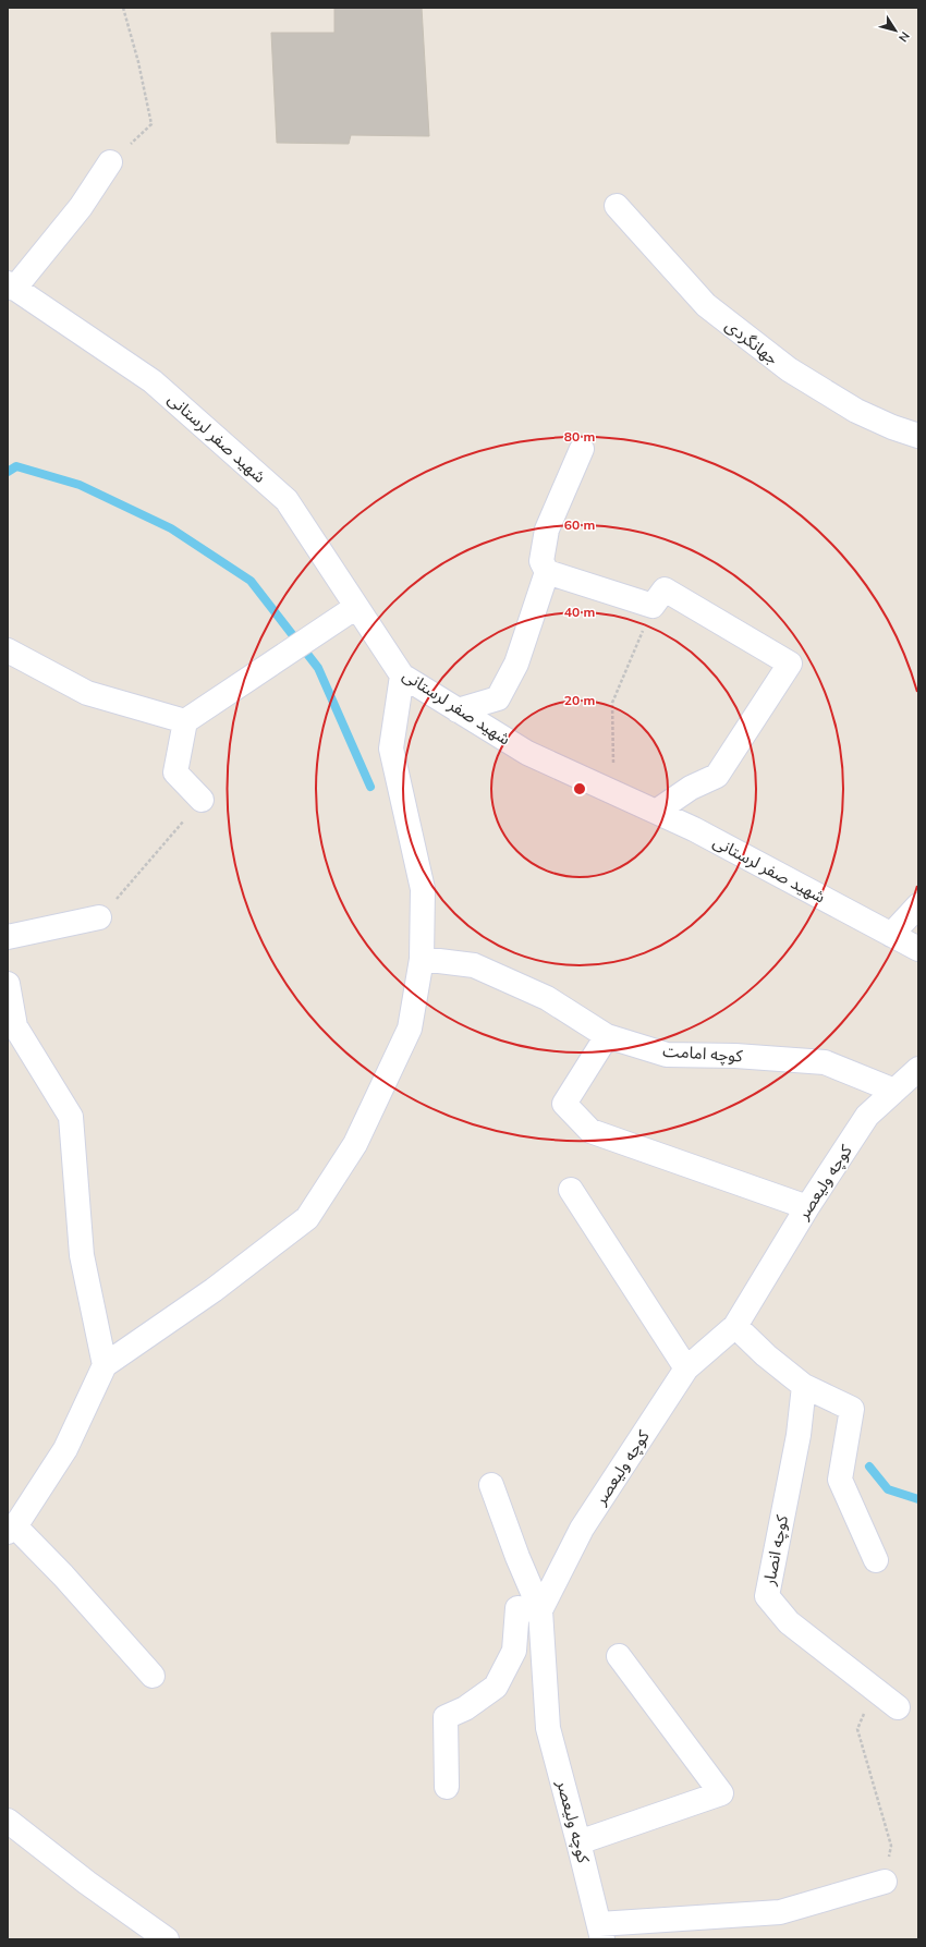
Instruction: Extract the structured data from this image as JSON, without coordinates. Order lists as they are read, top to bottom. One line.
{"streets":{"street":["جهانگردی","شهید صفر لرستانی","کوچه امامت","کوچه ولیعصر","کوچه انصار"]},"crossings":[["کوچه امامت","کوچه ولیعصر"]],"north":"bottom right","rings":["80 m","60 m","40 m","20 m"]}
